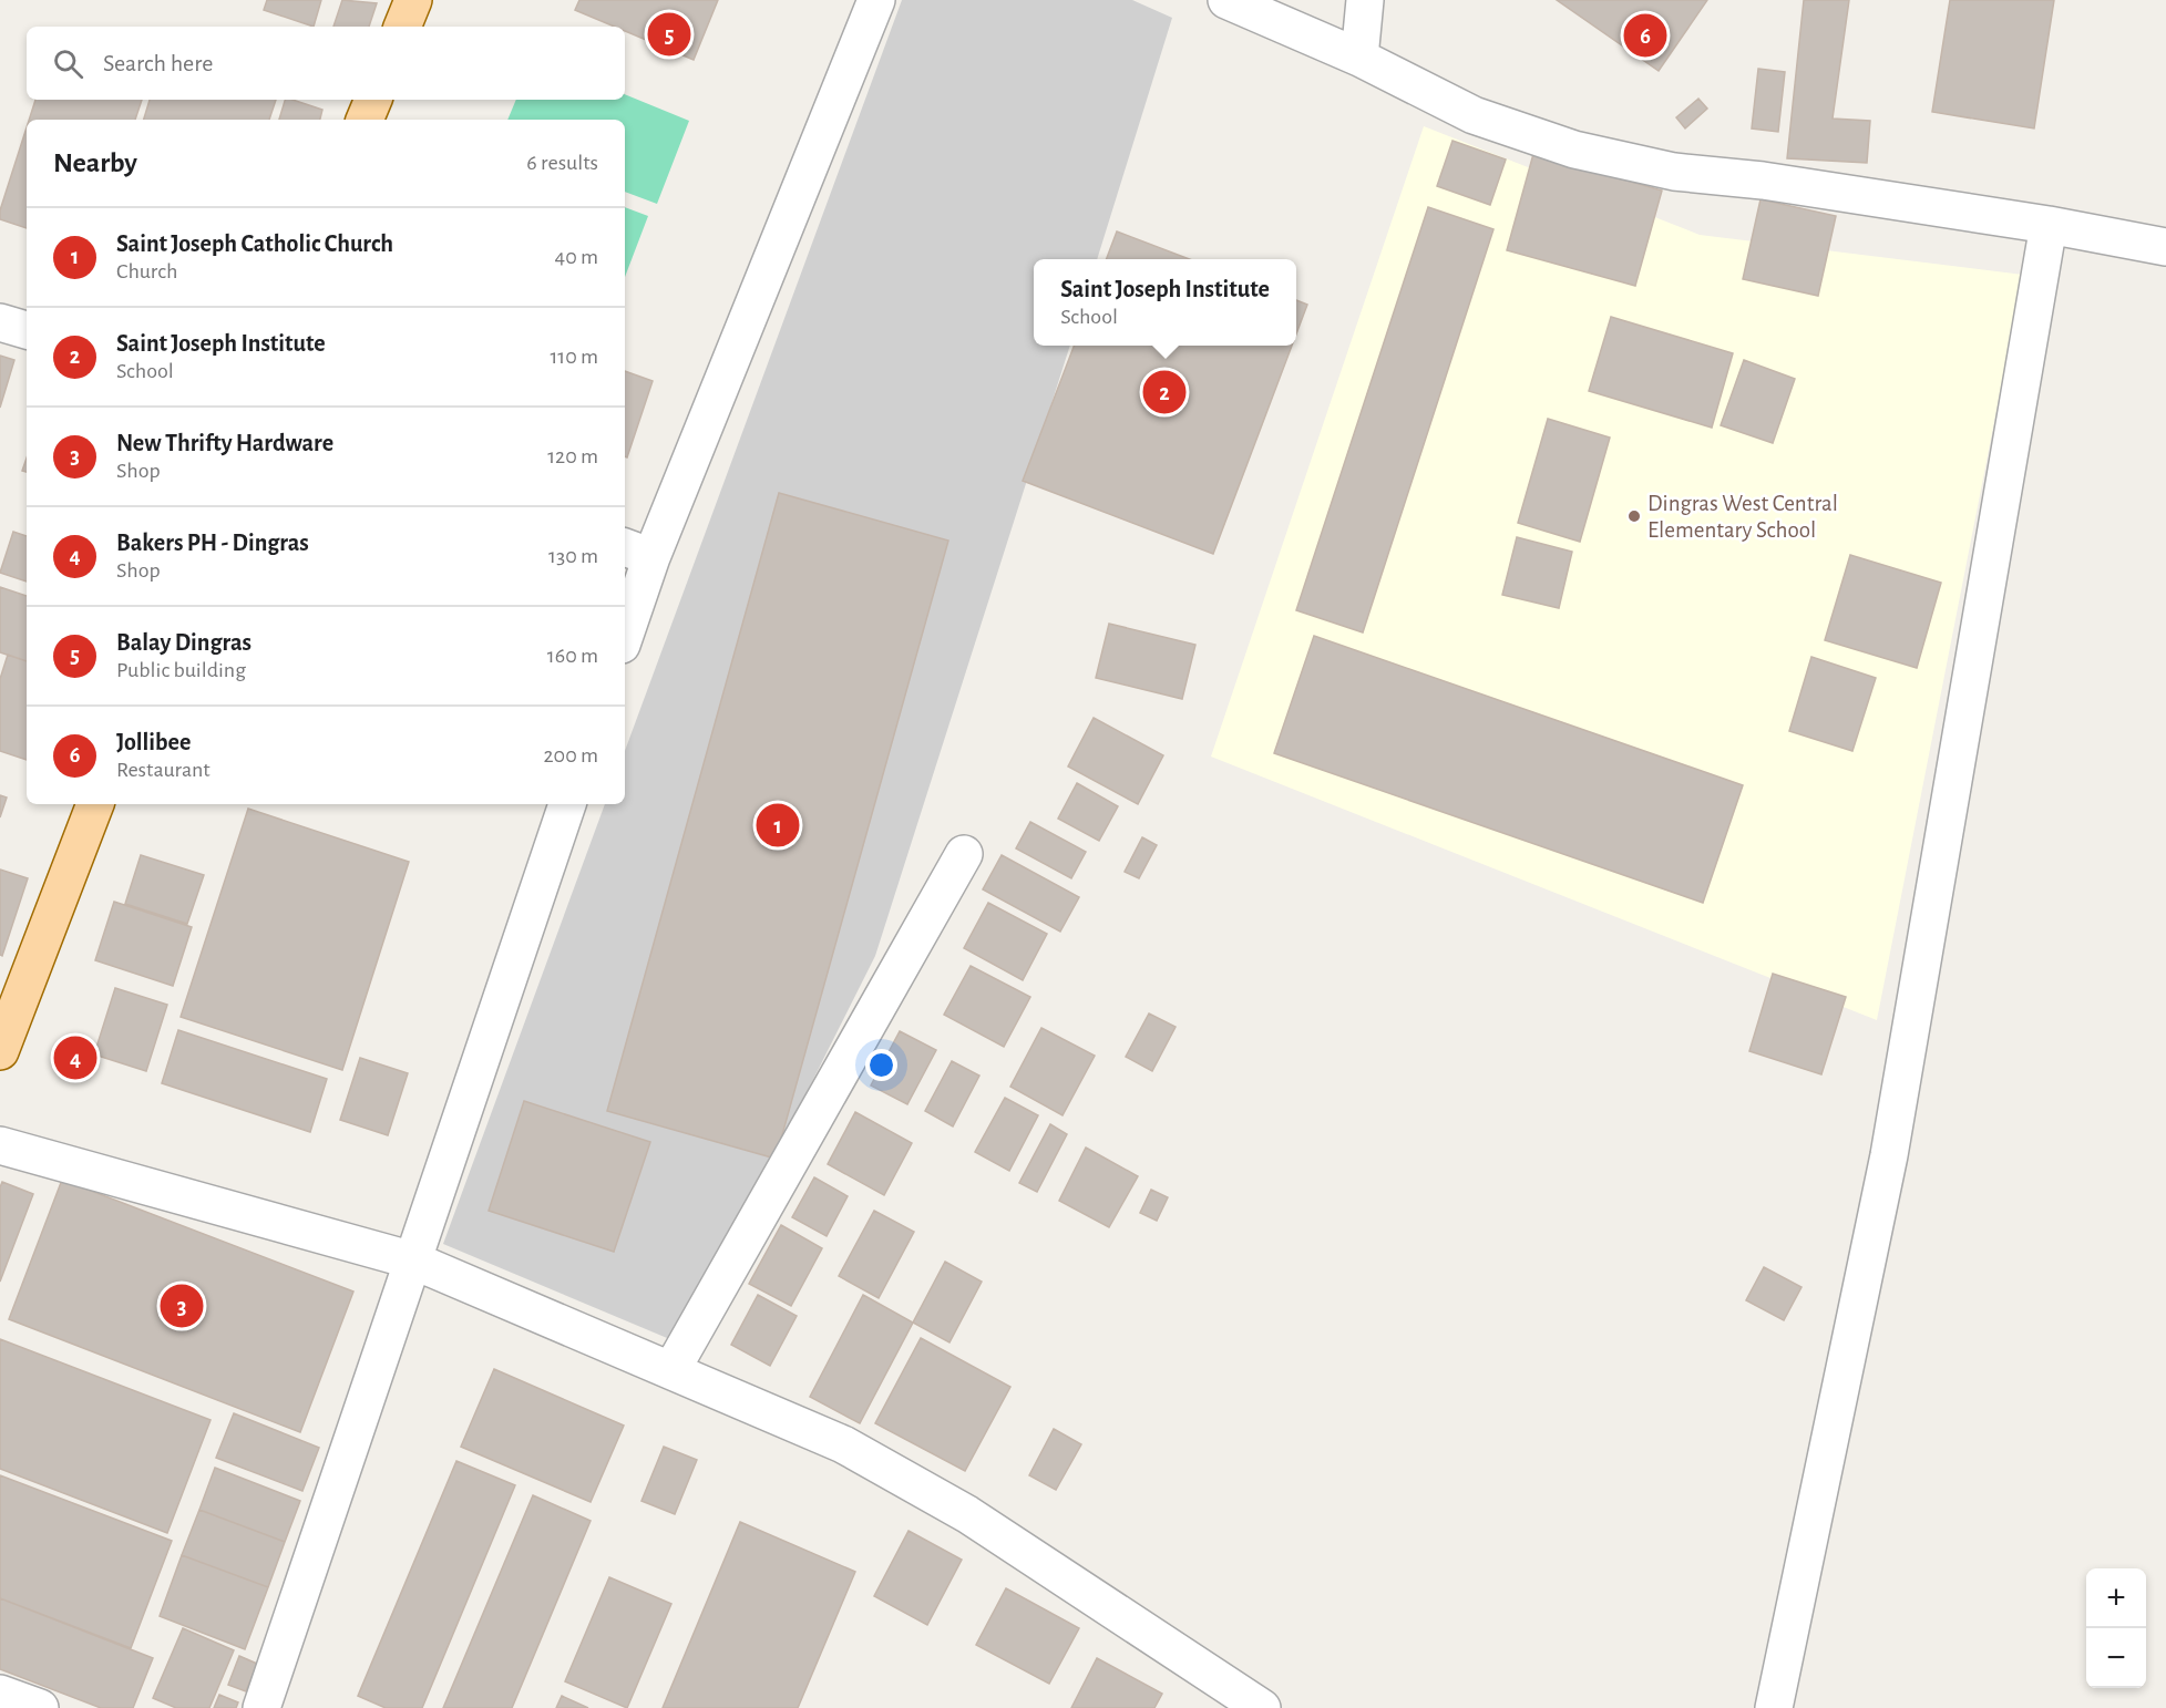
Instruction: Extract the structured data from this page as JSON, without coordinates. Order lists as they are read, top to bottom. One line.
{"places":["Dingras West Central Elementary School"],"page":{"pins":["5","6","2","1","4","3"],"search":"Search here","heading":["Nearby","6 results"],"list":[{"mark":"1","name":"Saint Joseph Catholic Church","note":"Church","value":"40 m"},{"mark":"2","name":"Saint Joseph Institute","note":"School","value":"110 m"},{"mark":"3","name":"New Thrifty Hardware","note":"Shop","value":"120 m"},{"mark":"4","name":"Bakers PH - Dingras","note":"Shop","value":"130 m"},{"mark":"5","name":"Balay Dingras","note":"Public building","value":"160 m"},{"mark":"6","name":"Jollibee","note":"Restaurant","value":"200 m"}],"popup":["Saint Joseph Institute","School"],"map_buttons":["+","−"]}}
